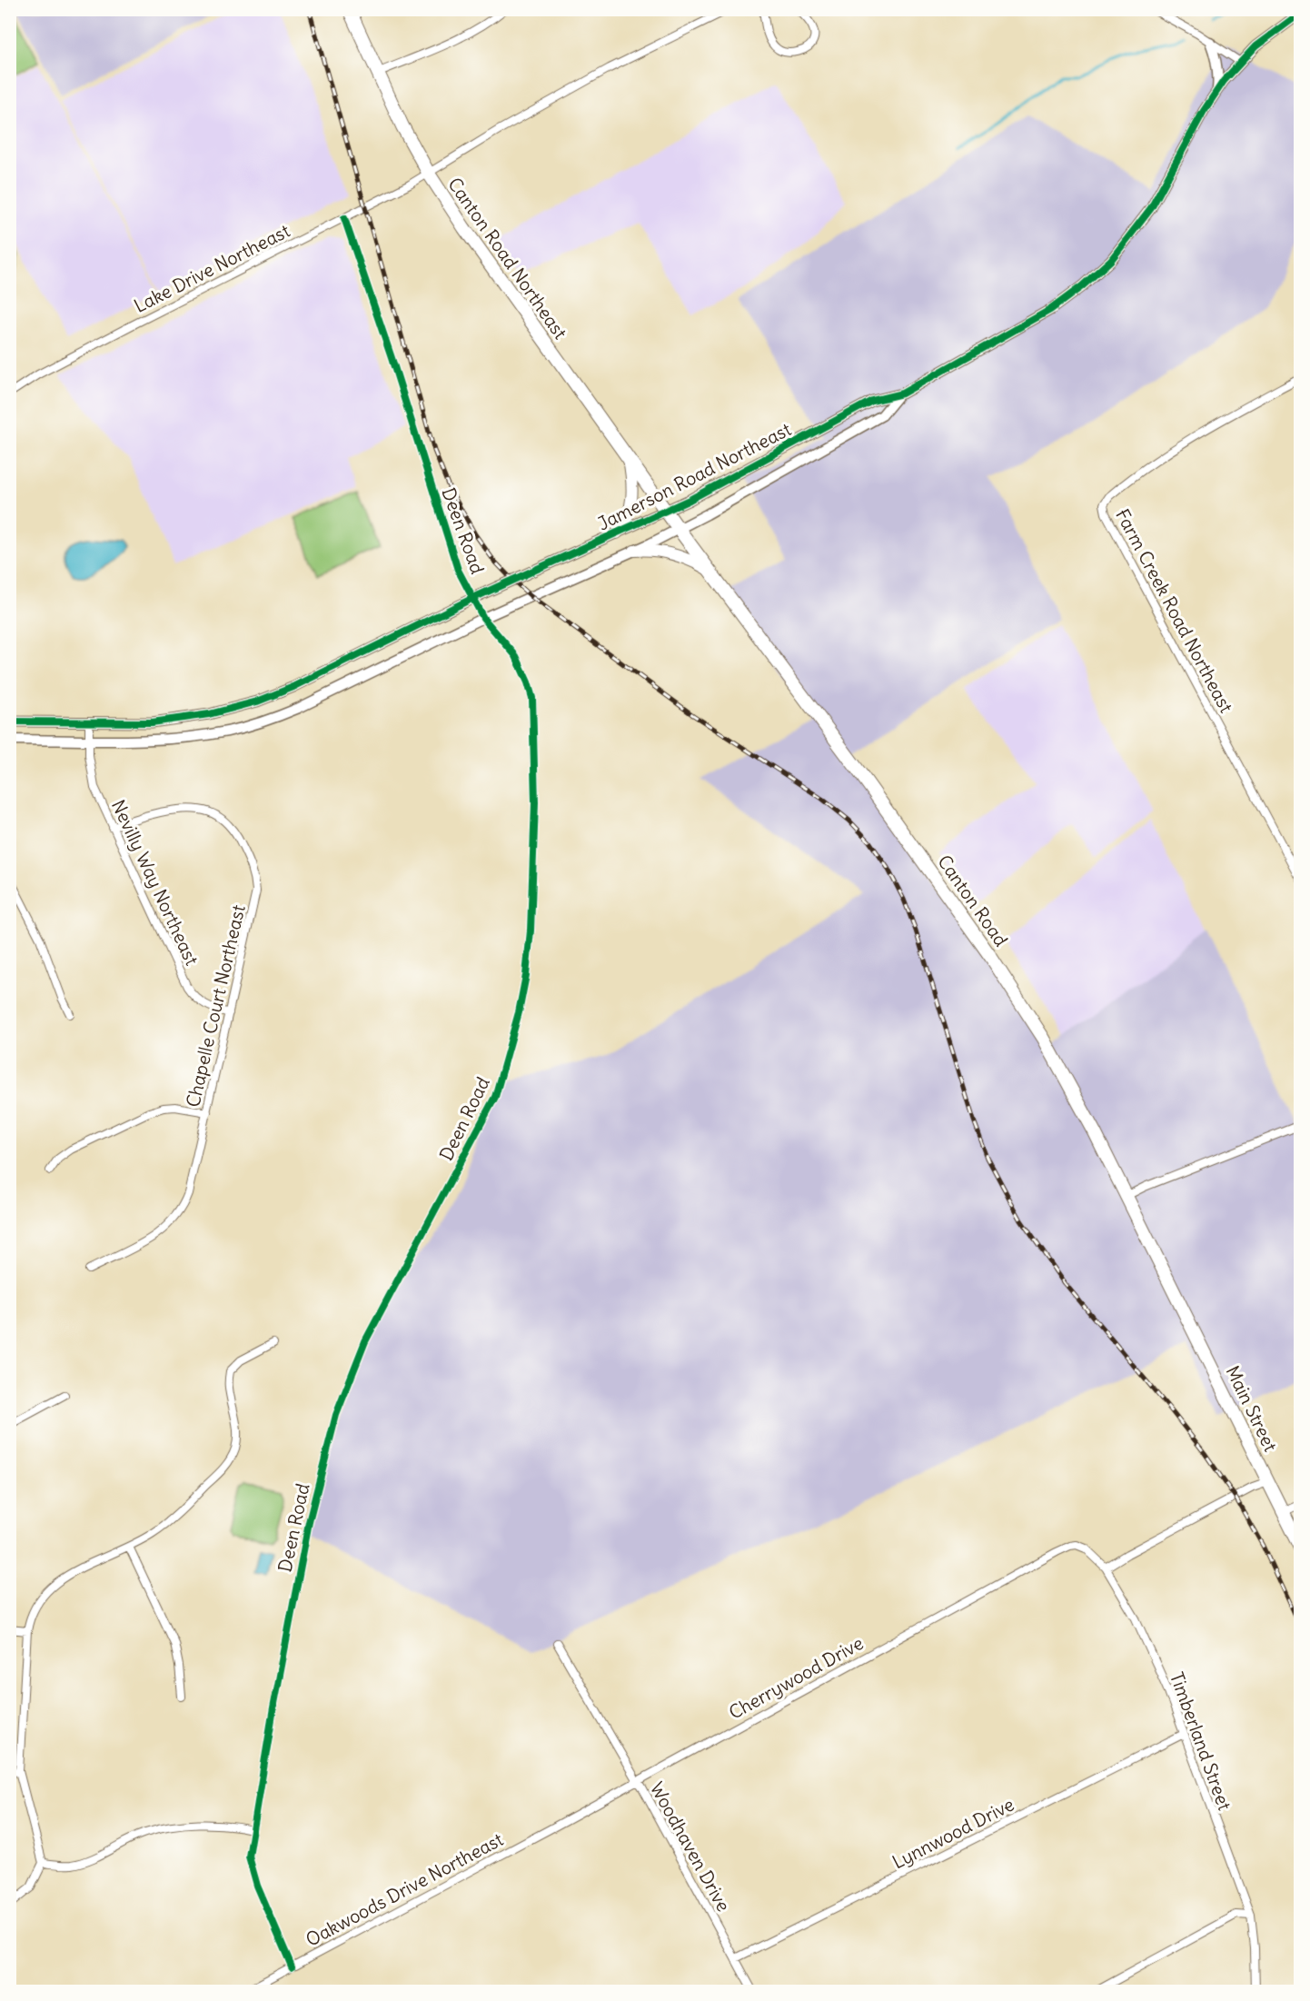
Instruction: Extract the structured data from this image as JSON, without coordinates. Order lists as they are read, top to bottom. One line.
{"streets":{"main road":["Canton Road Northeast","Canton Road","Main Street"],"street":["Lake Drive Northeast","Jamerson Road Northeast","Deen Road","Farm Creek Road Northeast","Nevilly Way Northeast","Chapelle Court Northeast","Cherrywood Drive","Timberland Street","Lynnwood Drive","Woodhaven Drive","Oakwoods Drive Northeast"]},"crossings":[["Canton Road Northeast","Lake Drive Northeast"],["Canton Road Northeast","Jamerson Road Northeast"],["Canton Road Northeast","Canton Road"],["Lake Drive Northeast","Deen Road"],["Jamerson Road Northeast","Deen Road"],["Jamerson Road Northeast","Nevilly Way Northeast"],["Jamerson Road Northeast","Canton Road"],["Deen Road","Oakwoods Drive Northeast"],["Nevilly Way Northeast","Chapelle Court Northeast"],["Canton Road","Main Street"],["Cherrywood Drive","Timberland Street"],["Cherrywood Drive","Woodhaven Drive"],["Cherrywood Drive","Oakwoods Drive Northeast"],["Timberland Street","Lynnwood Drive"],["Lynnwood Drive","Woodhaven Drive"]]}
